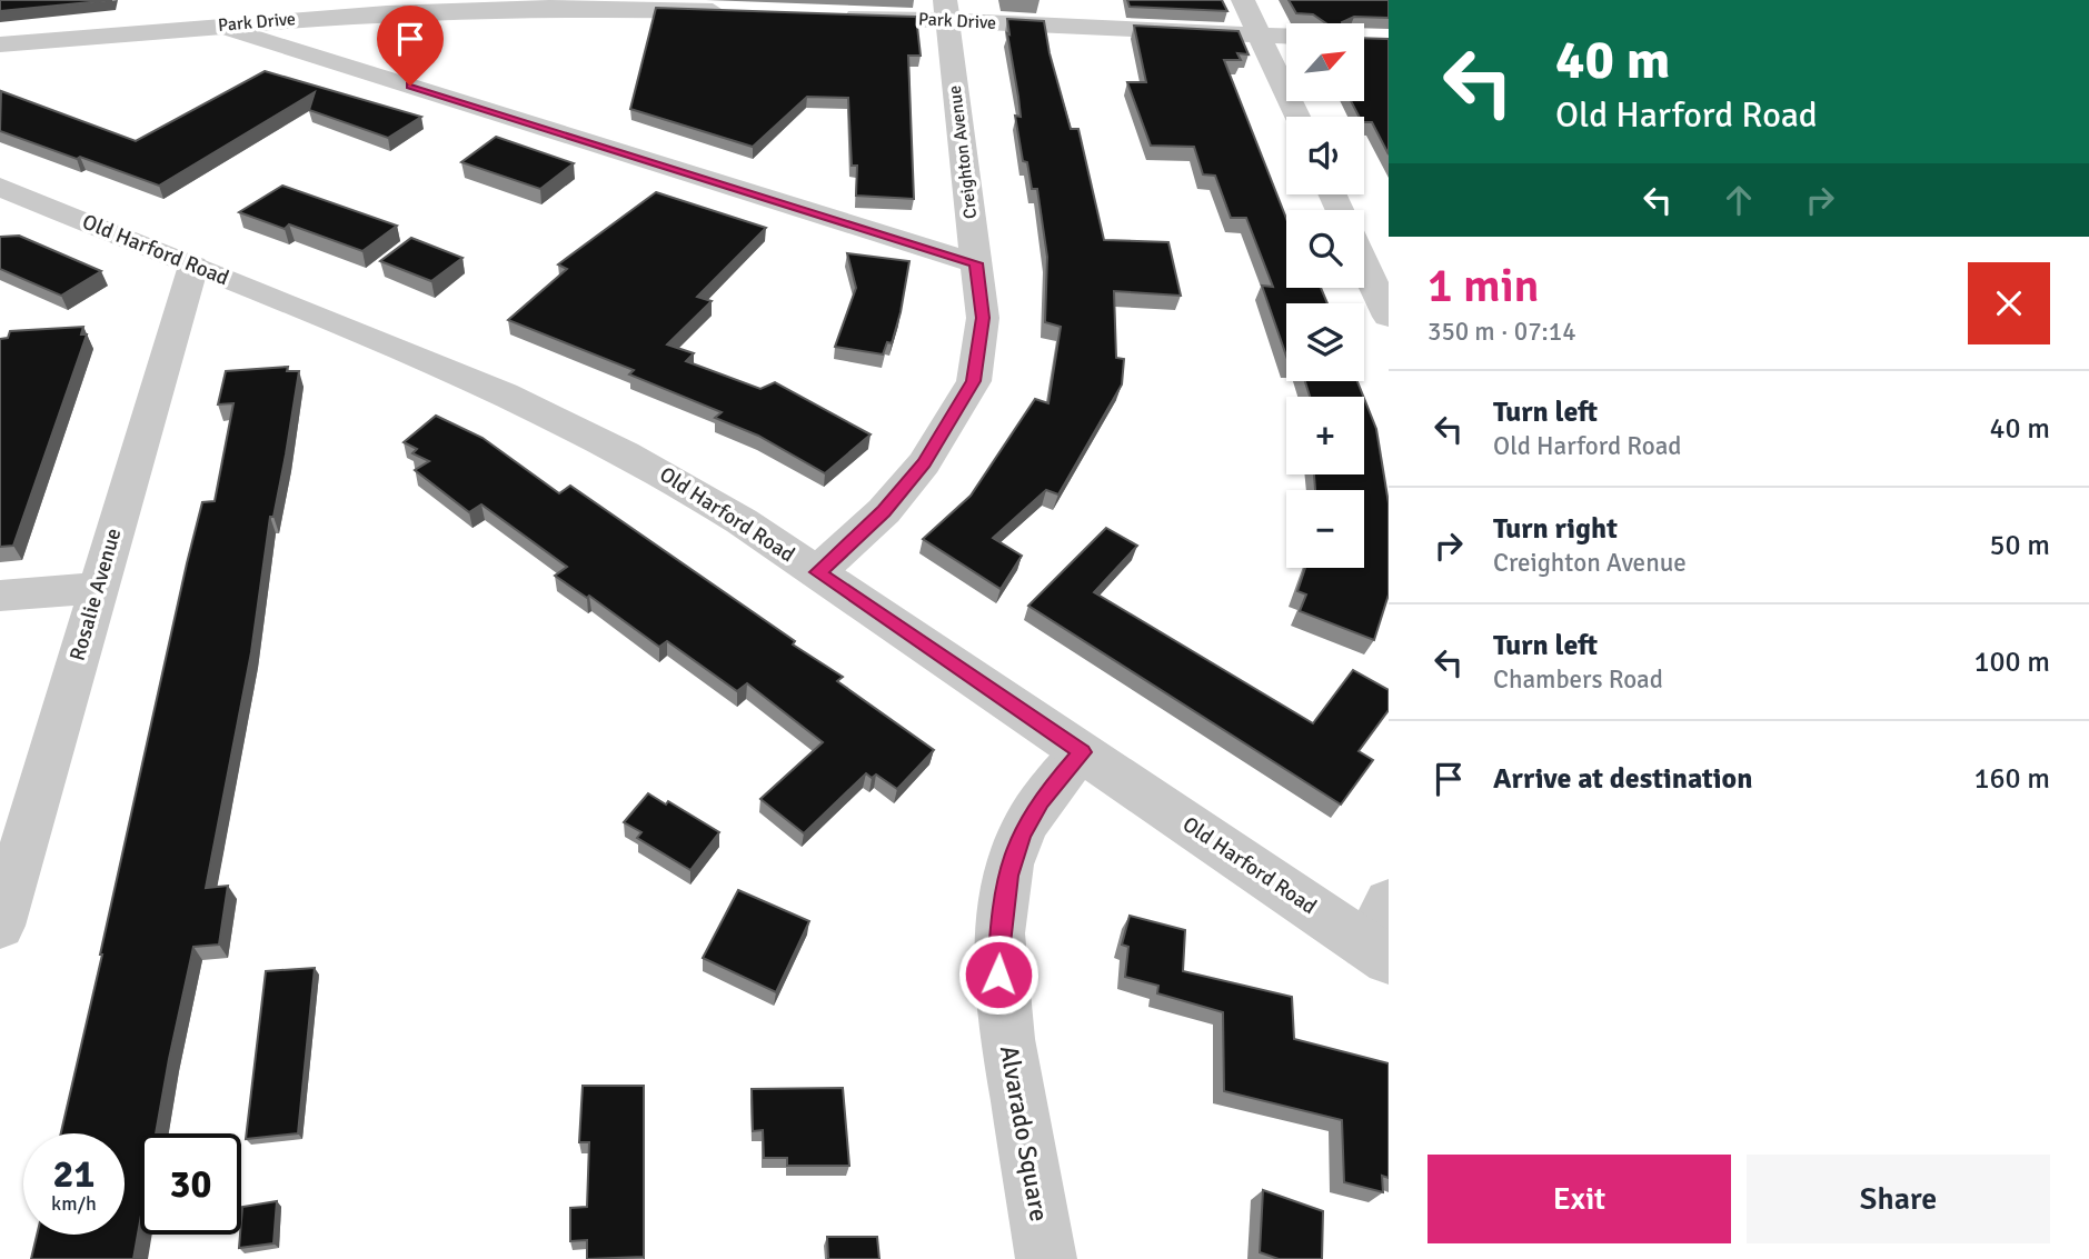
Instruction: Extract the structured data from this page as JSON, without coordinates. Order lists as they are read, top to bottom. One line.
{"streets":{"street":["Park Drive","Creighton Avenue","Old Harford Road","Rosalie Avenue","Alvarado Square"]},"crossings":[["Park Drive","Creighton Avenue"],["Creighton Avenue","Old Harford Road"],["Old Harford Road","Rosalie Avenue"],["Old Harford Road","Alvarado Square"]],"north":"top right","page":{"turn":["40 m","Old Harford Road"],"map_buttons":["+","−"],"heading":["1 min","350 m · 07:14"],"list":[{"name":"Turn left","note":"Old Harford Road","value":"40 m"},{"name":"Turn right","note":"Creighton Avenue","value":"50 m"},{"name":"Turn left","note":"Chambers Road","value":"100 m"},{"name":"Arrive at destination","value":"160 m"}],"speed":"21 km/h","limit":"30","buttons":["Exit","Share"]}}
